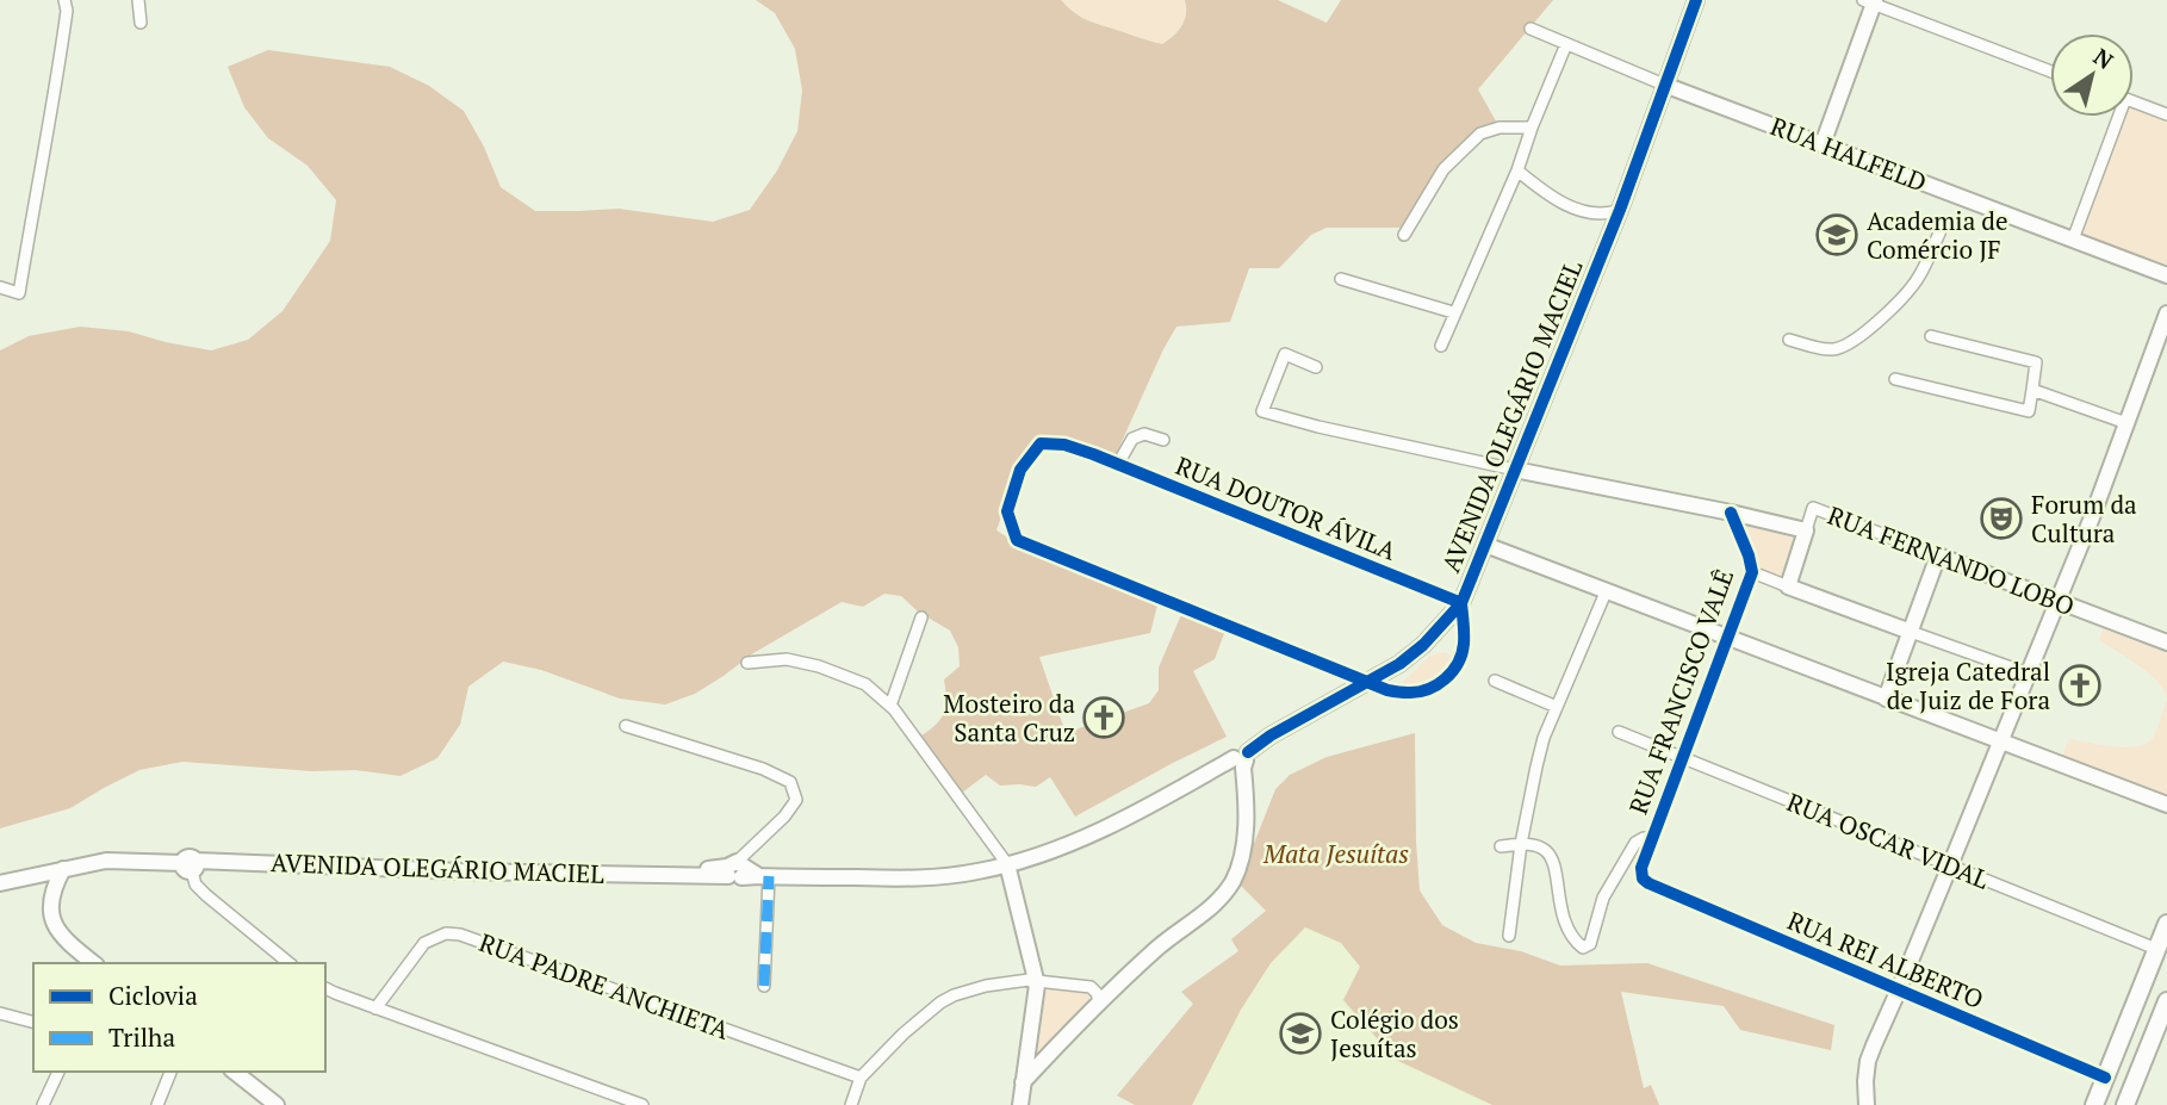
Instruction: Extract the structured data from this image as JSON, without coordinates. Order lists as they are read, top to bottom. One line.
{"streets":{"street":["RUA HALFELD","AVENIDA OLEGÁRIO MACIEL","RUA DOUTOR ÁVILA","RUA FERNANDO LOBO","RUA FRANCISCO VALÊ","RUA OSCAR VIDAL","RUA REI ALBERTO","RUA PADRE ANCHIETA"]},"crossings":[["RUA HALFELD","AVENIDA OLEGÁRIO MACIEL"],["AVENIDA OLEGÁRIO MACIEL","RUA DOUTOR ÁVILA"],["RUA FRANCISCO VALÊ","RUA OSCAR VIDAL"],["RUA FRANCISCO VALÊ","RUA REI ALBERTO"]],"parks":["Mata Jesuítas"],"places":{"school or university":["Academia de Comércio JF","Colégio dos Jesuítas"],"theatre":["Forum da Cultura"],"church":["Igreja Catedral de Juiz de Fora","Mosteiro da Santa Cruz"]},"legend":["Ciclovia","Trilha"],"north":"top right"}
